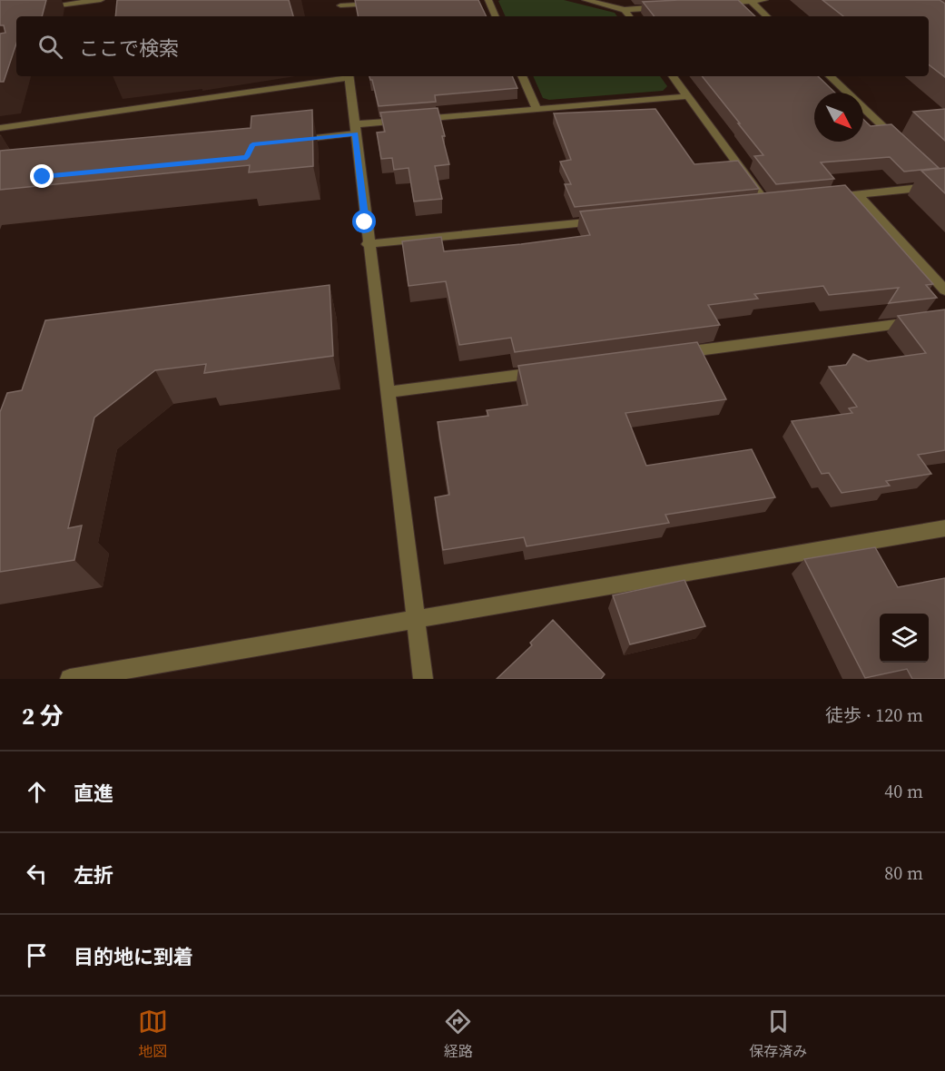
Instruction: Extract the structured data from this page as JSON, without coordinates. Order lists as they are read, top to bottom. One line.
{"north":"bottom right","page":{"search":"ここで検索","heading":["2 分","徒歩 · 120 m"],"list":[["直進","40 m"],["左折","80 m"],"目的地に到着"],"nav":["地図","経路","保存済み"]}}
